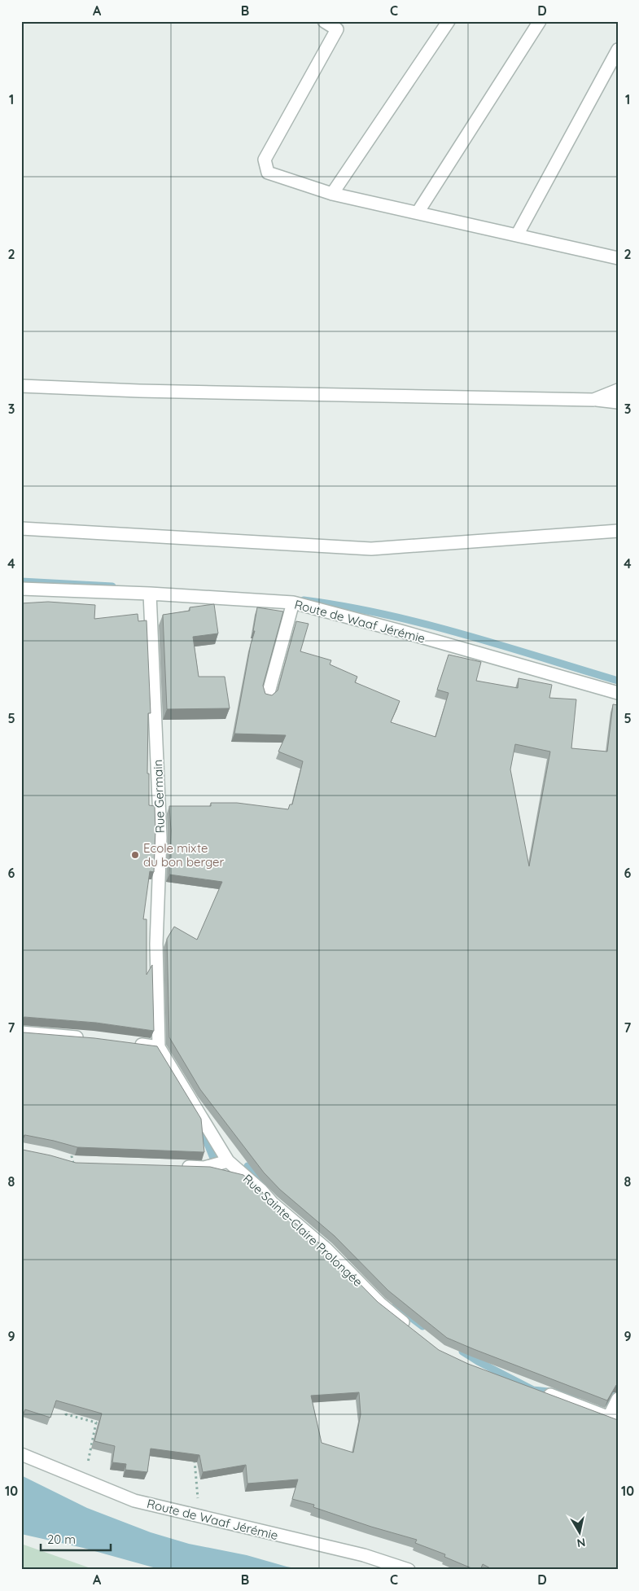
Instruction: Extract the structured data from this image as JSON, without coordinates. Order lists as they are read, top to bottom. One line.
{"streets":{"street":["Route de Waaf Jérémie","Rue Germain","Rue Sainte-Claire Prolongée"]},"crossings":[["Route de Waaf Jérémie","Rue Germain"],["Rue Germain","Rue Sainte-Claire Prolongée"]],"places":["Ecole mixte du bon berger"],"scale_bar":"20 m","north":"bottom","grid":{"columns":["A","B","C","D"],"rows":["1","2","3","4","5","6","7","8","9","10"]}}
